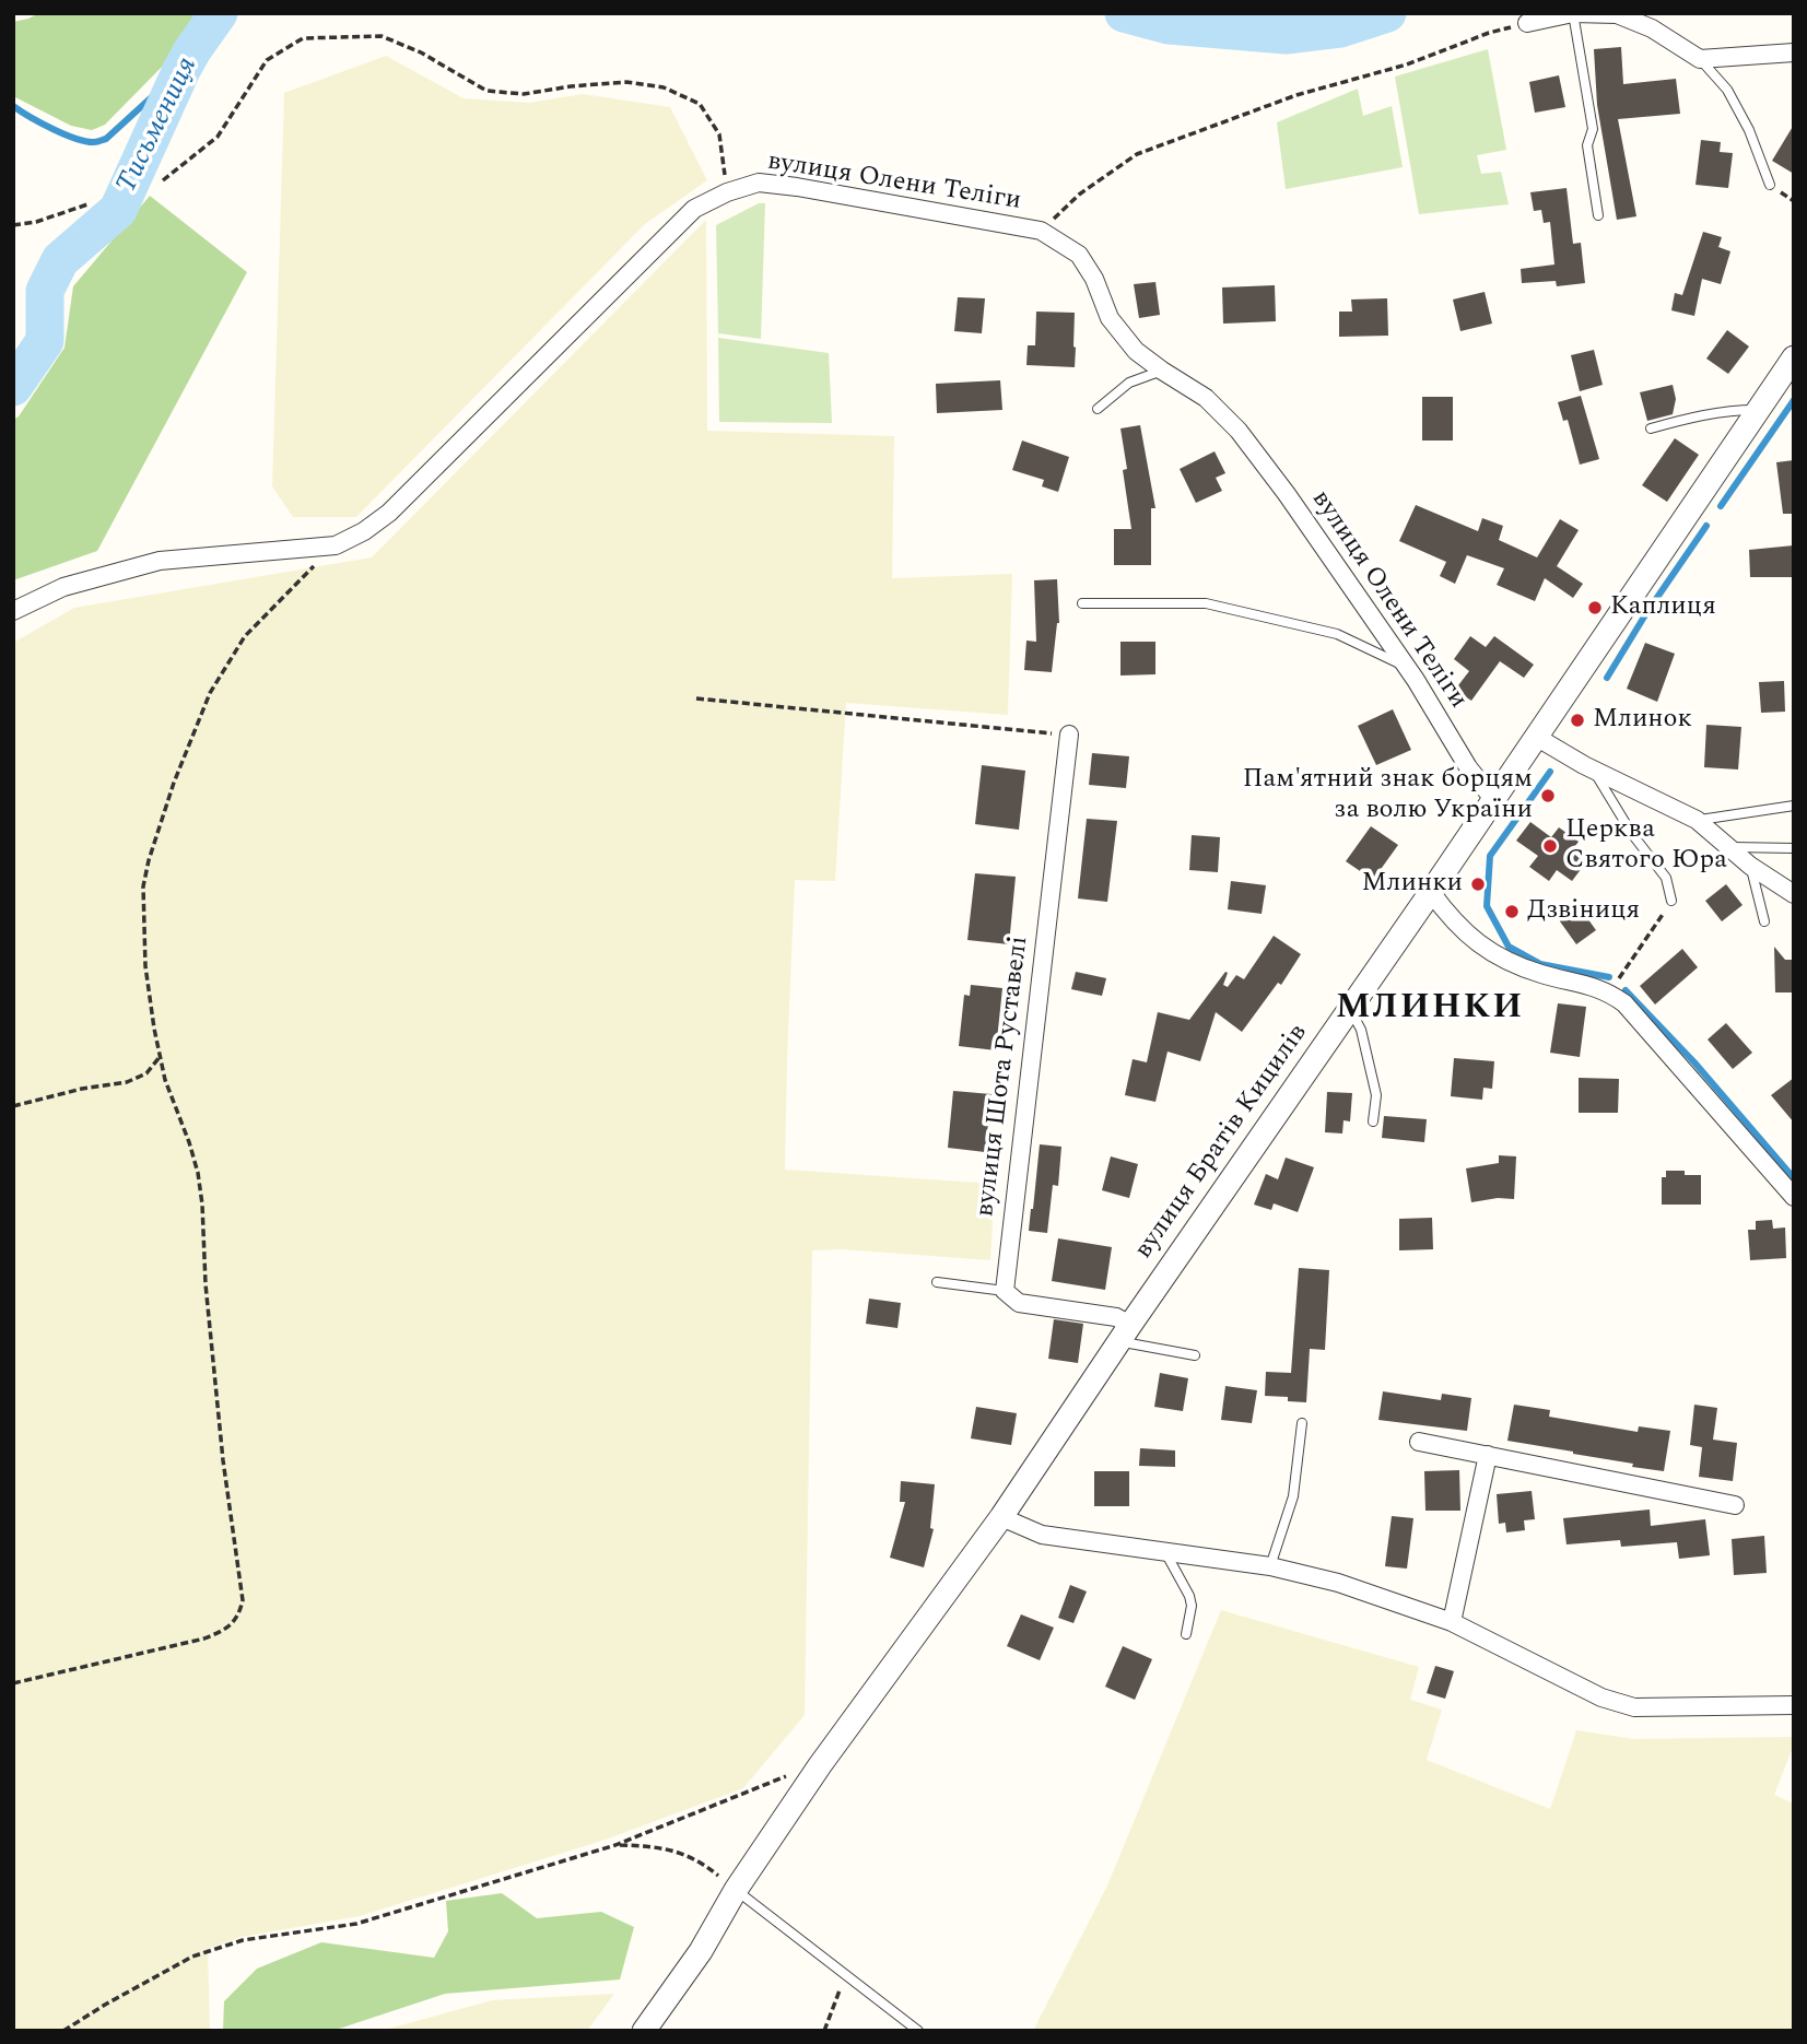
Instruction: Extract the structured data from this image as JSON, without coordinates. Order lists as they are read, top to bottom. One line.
{"streets":{"street":["вулиця Олени Теліги","вулиця Шота Руставелі","вулиця Братів Кицилів"]},"crossings":[["вулиця Олени Теліги","вулиця Братів Кицилів"]],"districts":["МЛИНКИ"],"water":["Тисьмениця"],"places":["Каплиця","Млинок","Пам'ятний знак борцям за волю України","Церква Святого Юра","Млинки","Дзвіниця"]}
